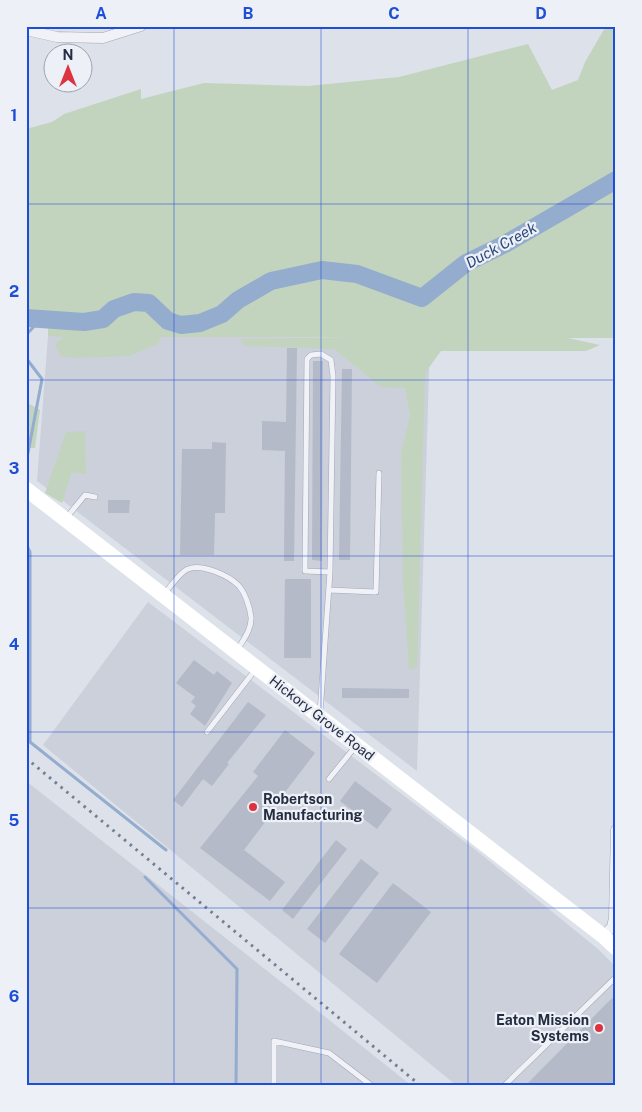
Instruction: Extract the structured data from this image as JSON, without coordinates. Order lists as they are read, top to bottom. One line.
{"streets":{"main road":["Hickory Grove Road"]},"water":["Duck Creek"],"places":["Robertson Manufacturing","Eaton Mission Systems"],"north":"top","grid":{"columns":["A","B","C","D"],"rows":["1","2","3","4","5","6"]}}
